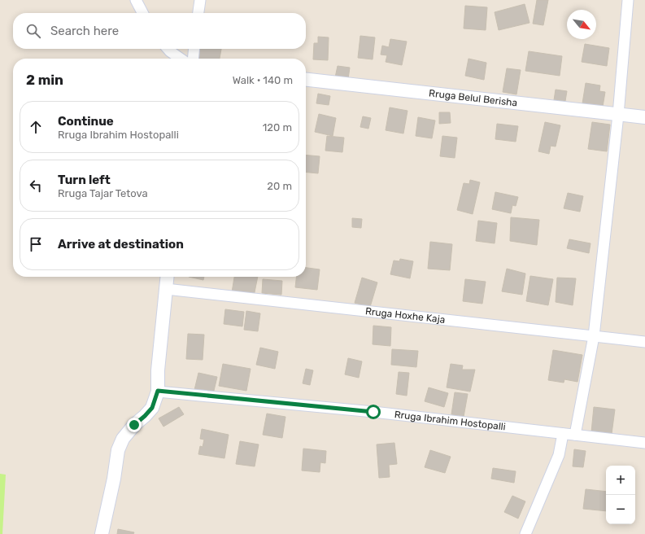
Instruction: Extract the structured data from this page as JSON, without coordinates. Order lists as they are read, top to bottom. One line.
{"streets":{"street":["Rruga Belul Berisha","Rruga Hoxhe Kaja","Rruga Ibrahim Hostopalli"]},"north":"bottom right","page":{"search":"Search here","heading":["2 min","Walk · 140 m"],"list":[["Continue","Rruga Ibrahim Hostopalli","120 m"],["Turn left","Rruga Tajar Tetova","20 m"],"Arrive at destination"],"map_buttons":["+","−"]}}
